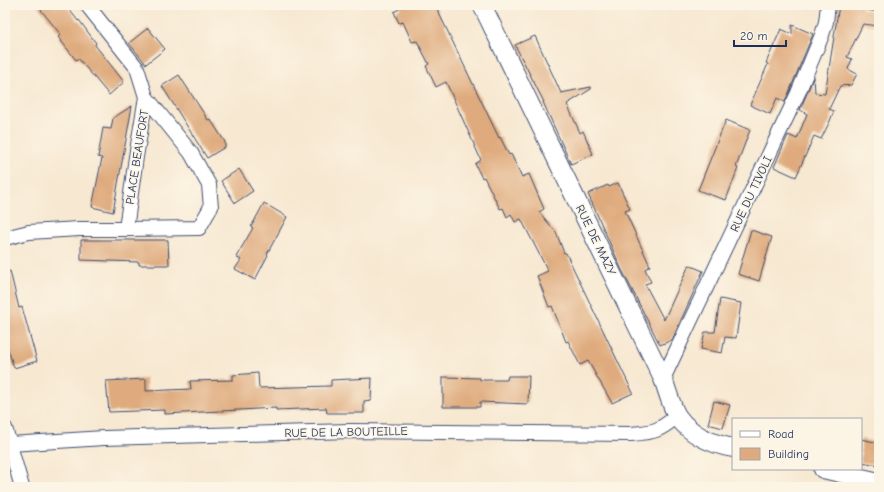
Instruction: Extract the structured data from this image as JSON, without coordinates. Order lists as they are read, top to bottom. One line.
{"streets":{"street":["PLACE BEAUFORT","RUE DU TIVOLI","RUE DE MAZY","RUE DE LA BOUTEILLE"]},"crossings":[["RUE DU TIVOLI","RUE DE MAZY"],["RUE DE MAZY","RUE DE LA BOUTEILLE"]],"legend":["Road","Building"],"scale_bar":"20 m"}
